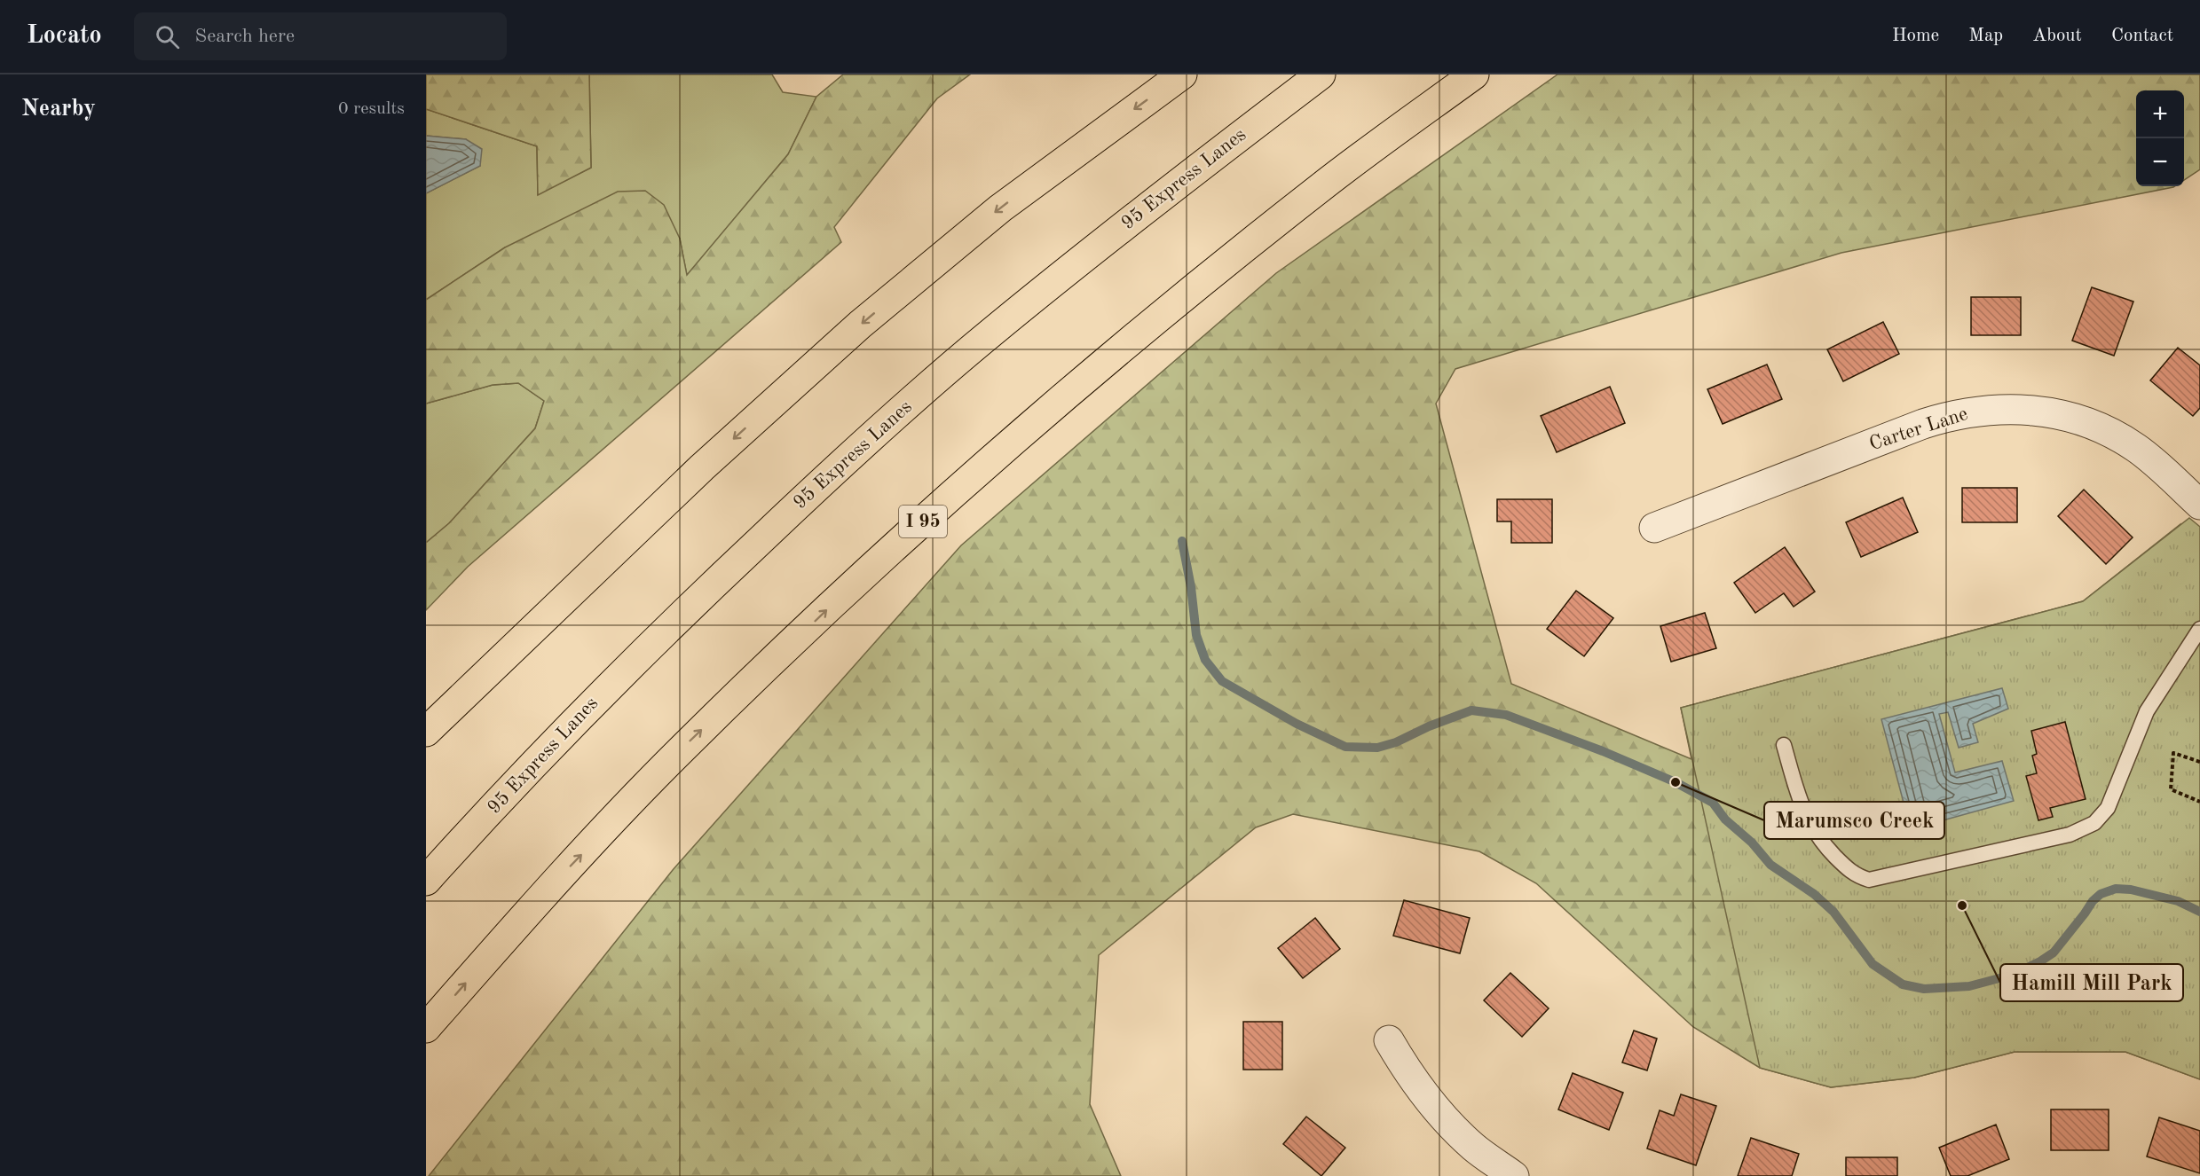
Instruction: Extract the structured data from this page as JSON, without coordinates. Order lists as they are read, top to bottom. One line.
{"streets":{"highway":["95 Express Lanes","I 95"],"street":["Carter Lane"]},"places":["Marumsco Creek","Hamill Mill Park"],"page":{"header":"Locato","search":"Search here","nav":["Home","Map","About","Contact"],"heading":["Nearby","0 results"],"map_buttons":["+","−"]}}
